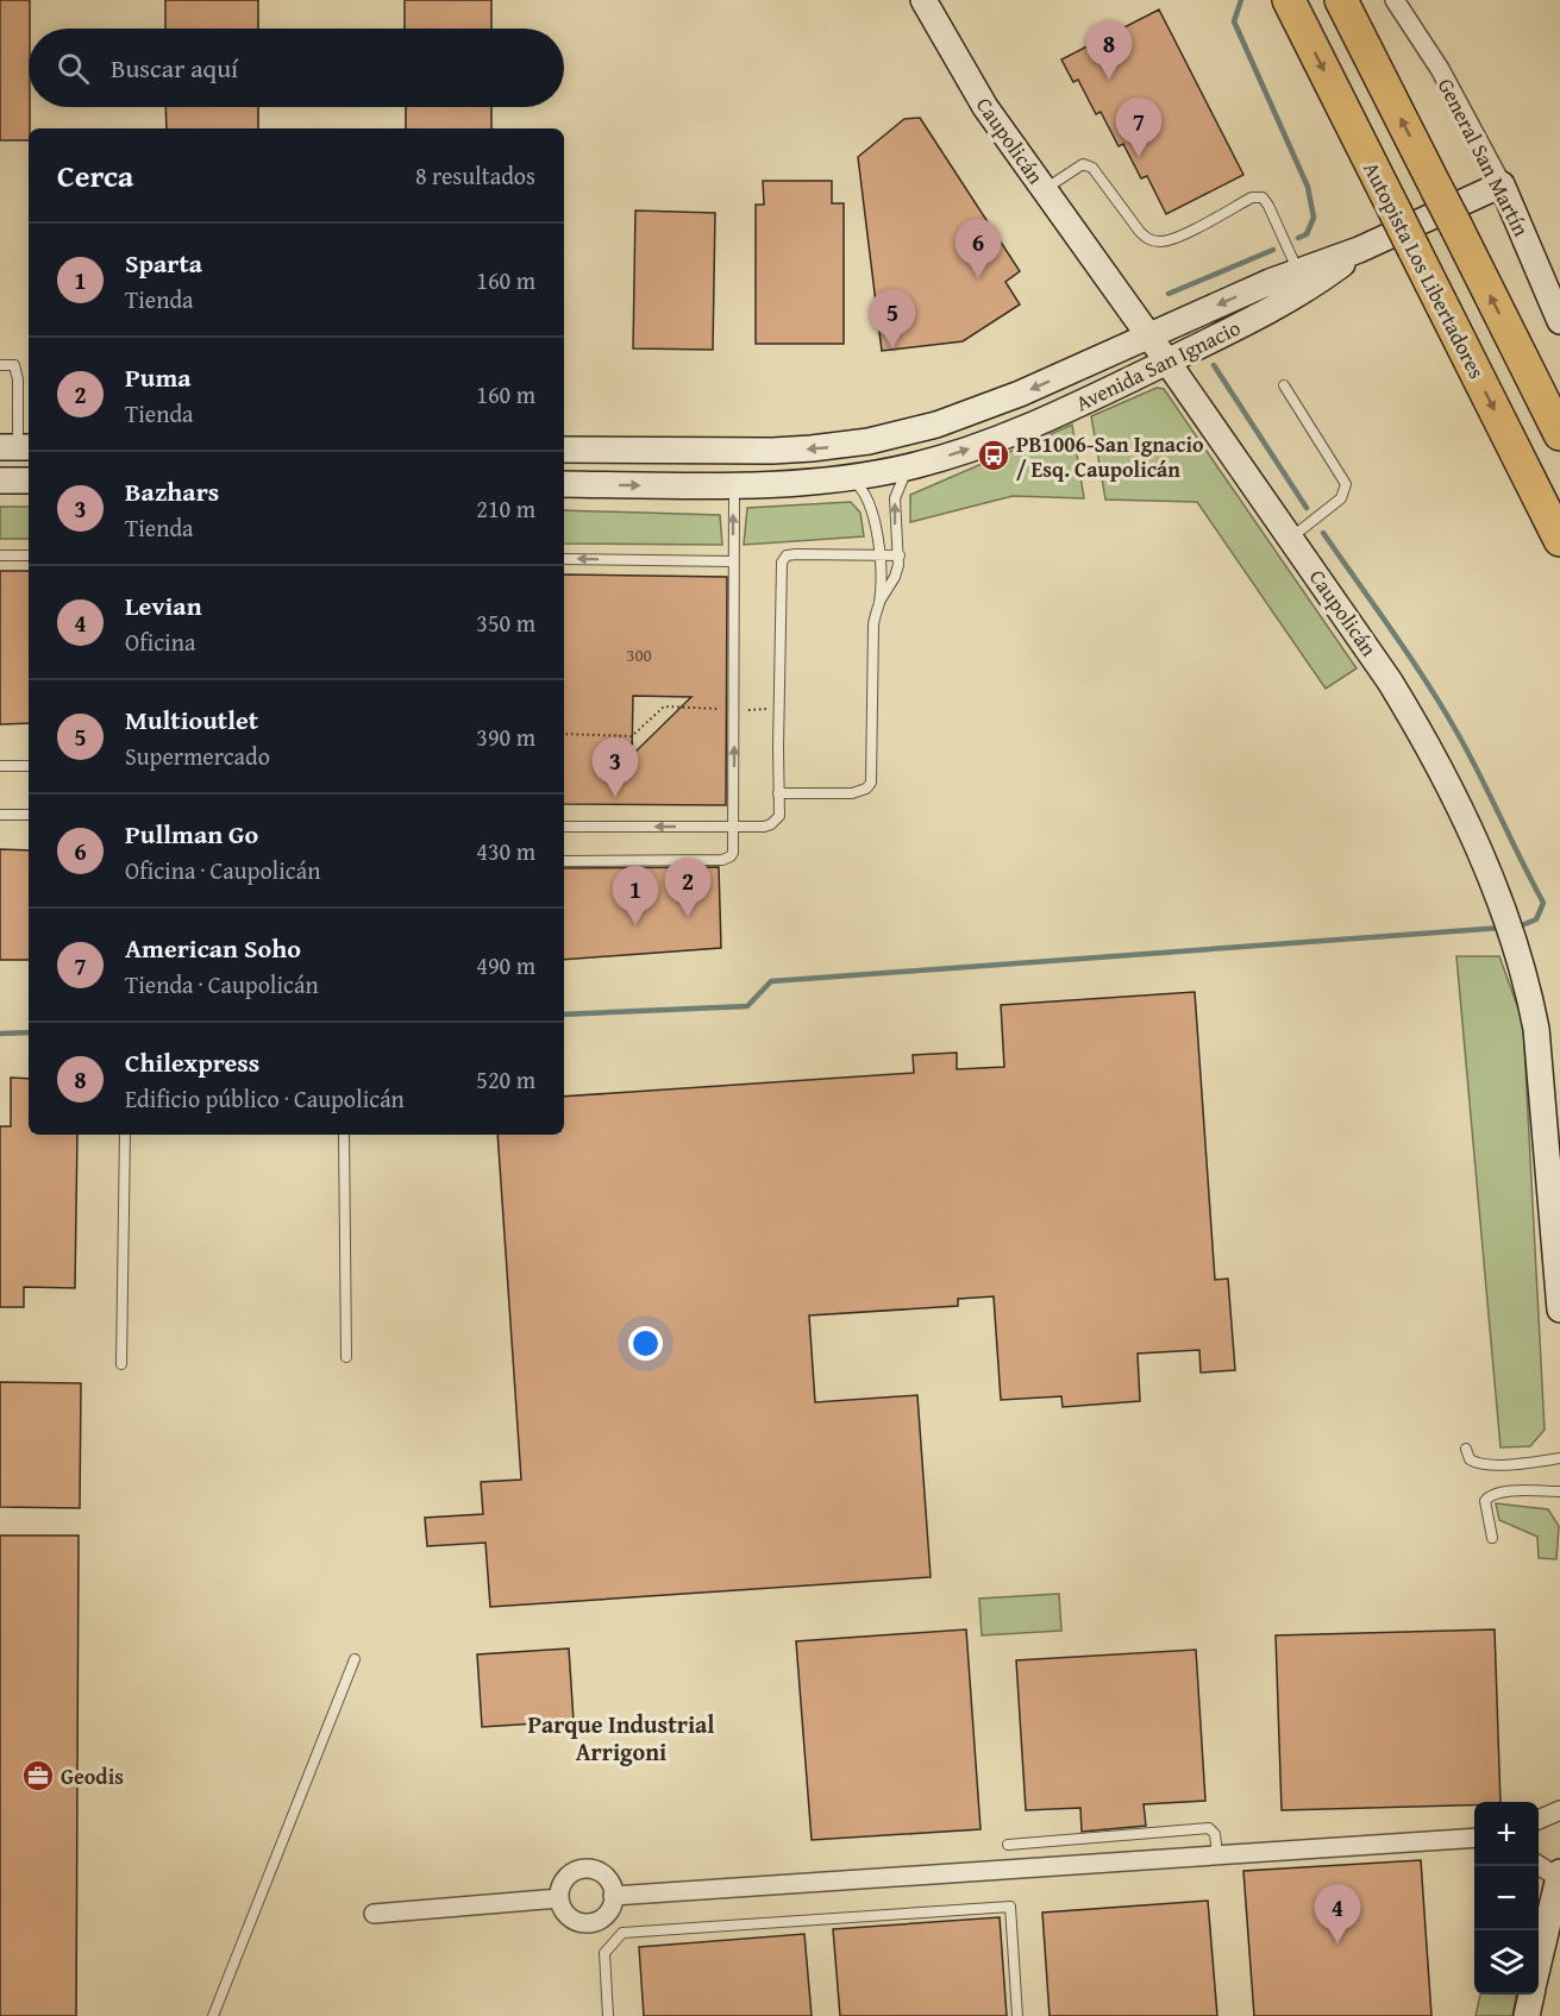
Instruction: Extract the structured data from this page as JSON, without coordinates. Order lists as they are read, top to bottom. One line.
{"streets":{"highway":["Autopista Los Libertadores"],"main road":["Caupolicán","General San Martín","Avenida San Ignacio"]},"crossings":[["Caupolicán","Avenida San Ignacio"],["General San Martín","Avenida San Ignacio"]],"districts":["Parque Industrial Arrigoni"],"places":{"bus stop":["PB1006-San Ignacio / Esq. Caupolicán"],"office":["Geodis"]},"house_numbers":["300"],"page":{"pins":["8","7","6","5","3","2","1","4"],"search":"Buscar aquí","heading":["Cerca","8 resultados"],"list":[{"mark":"1","name":"Sparta","note":"Tienda","value":"160 m"},{"mark":"2","name":"Puma","note":"Tienda","value":"160 m"},{"mark":"3","name":"Bazhars","note":"Tienda","value":"210 m"},{"mark":"4","name":"Levian","note":"Oficina","value":"350 m"},{"mark":"5","name":"Multioutlet","note":"Supermercado","value":"390 m"},{"mark":"6","name":"Pullman Go","note":"Oficina · Caupolicán","value":"430 m"},{"mark":"7","name":"American Soho","note":"Tienda · Caupolicán","value":"490 m"},{"mark":"8","name":"Chilexpress","note":"Edificio público · Caupolicán","value":"520 m"}],"map_buttons":["+","−"]}}
